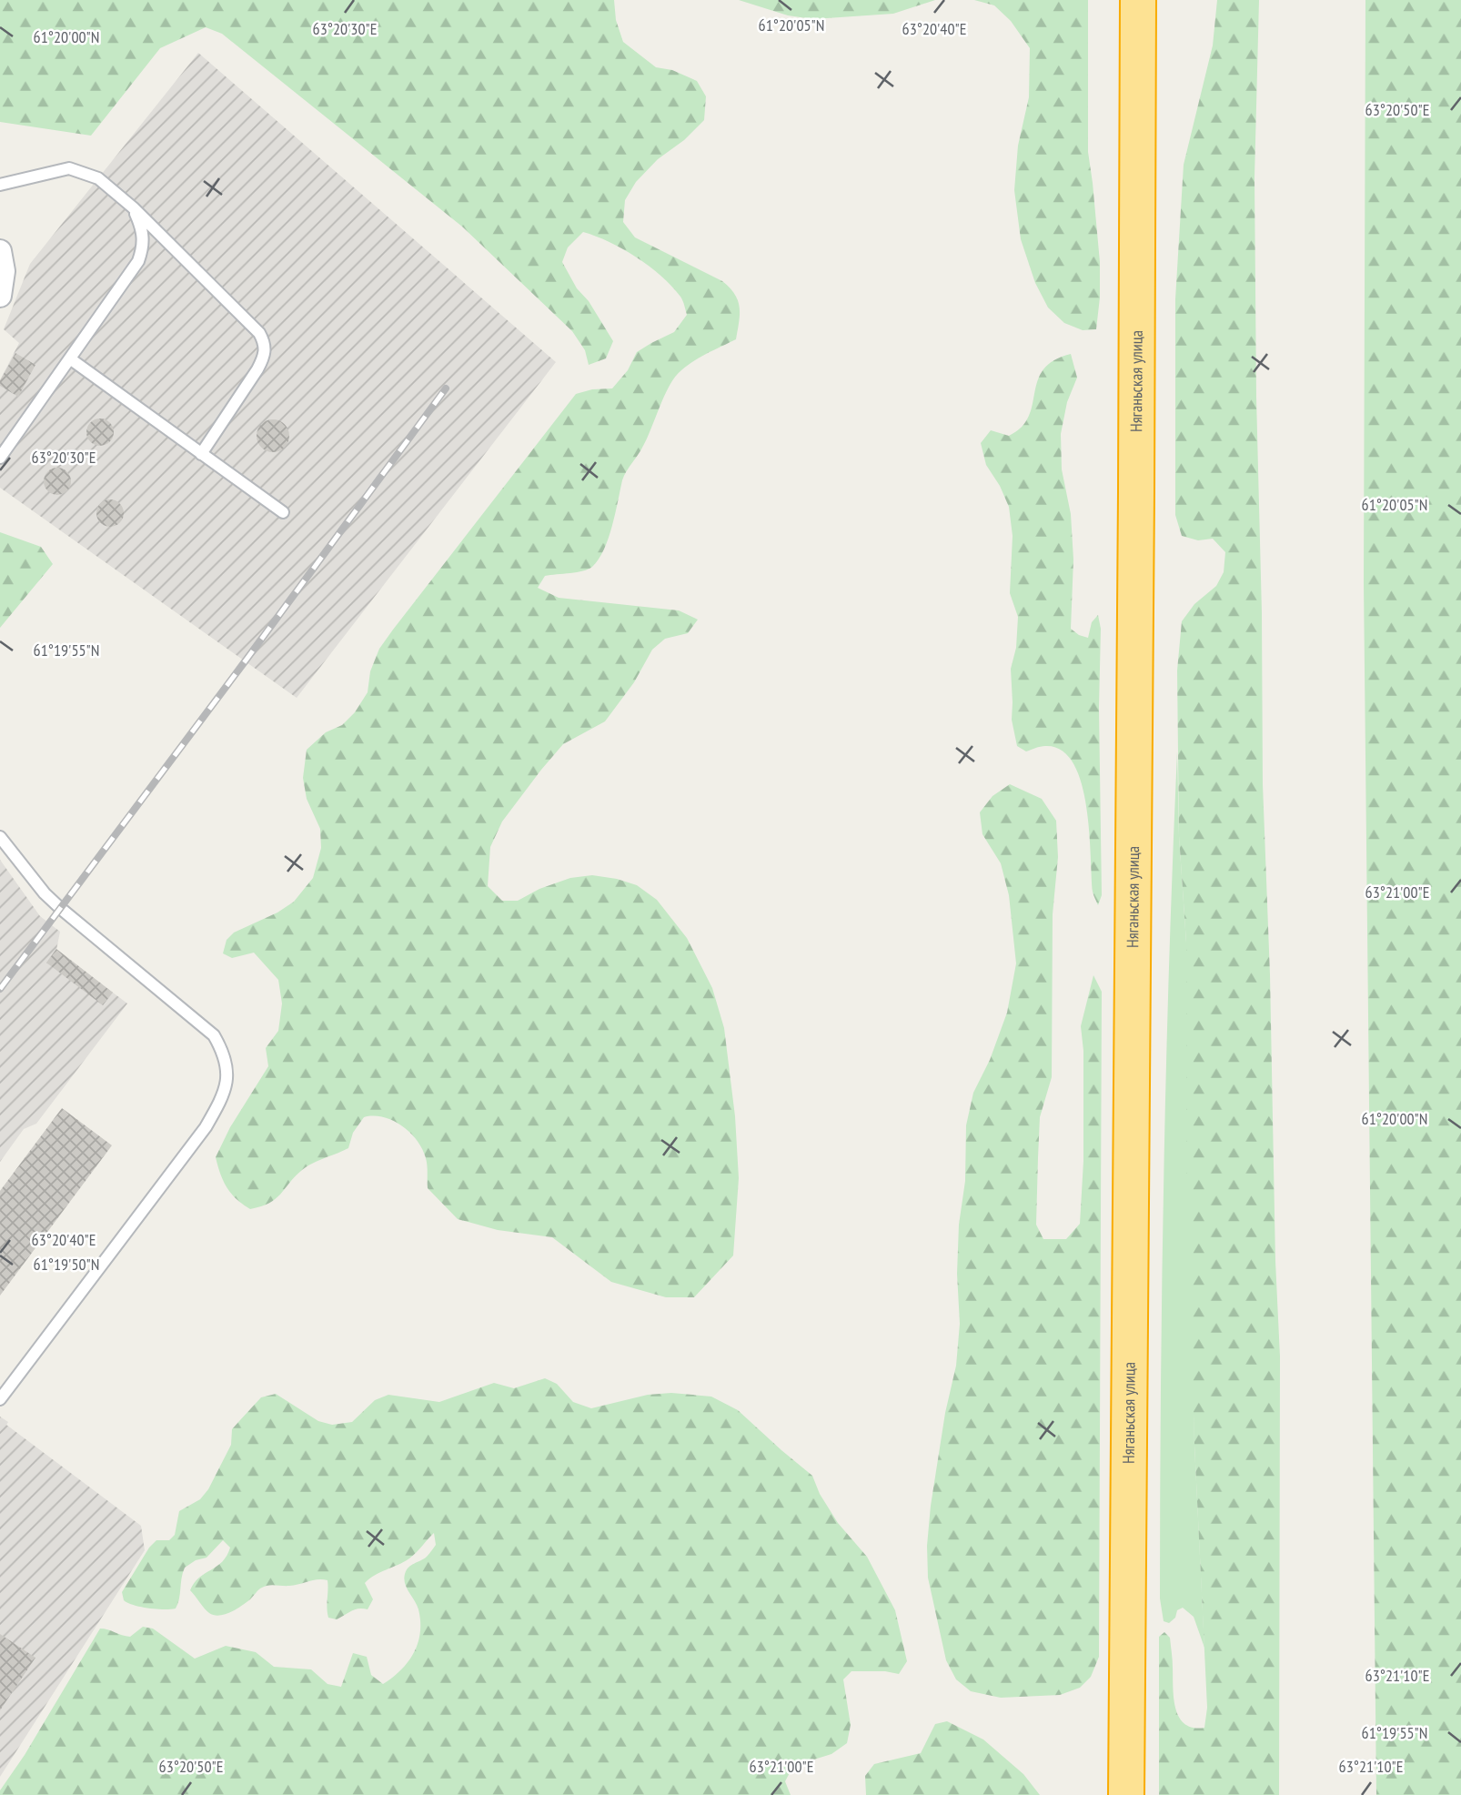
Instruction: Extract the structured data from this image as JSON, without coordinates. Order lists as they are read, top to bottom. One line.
{"streets":{"highway":["Няганьская улица"]},"coordinates":["61°20'05\"N","63°20'30\"E","63°20'40\"E","61°20'00\"N","63°20'50\"E","61°19'55\"N","63°21'00\"E","61°19'50\"N","63°21'10\"E"]}
